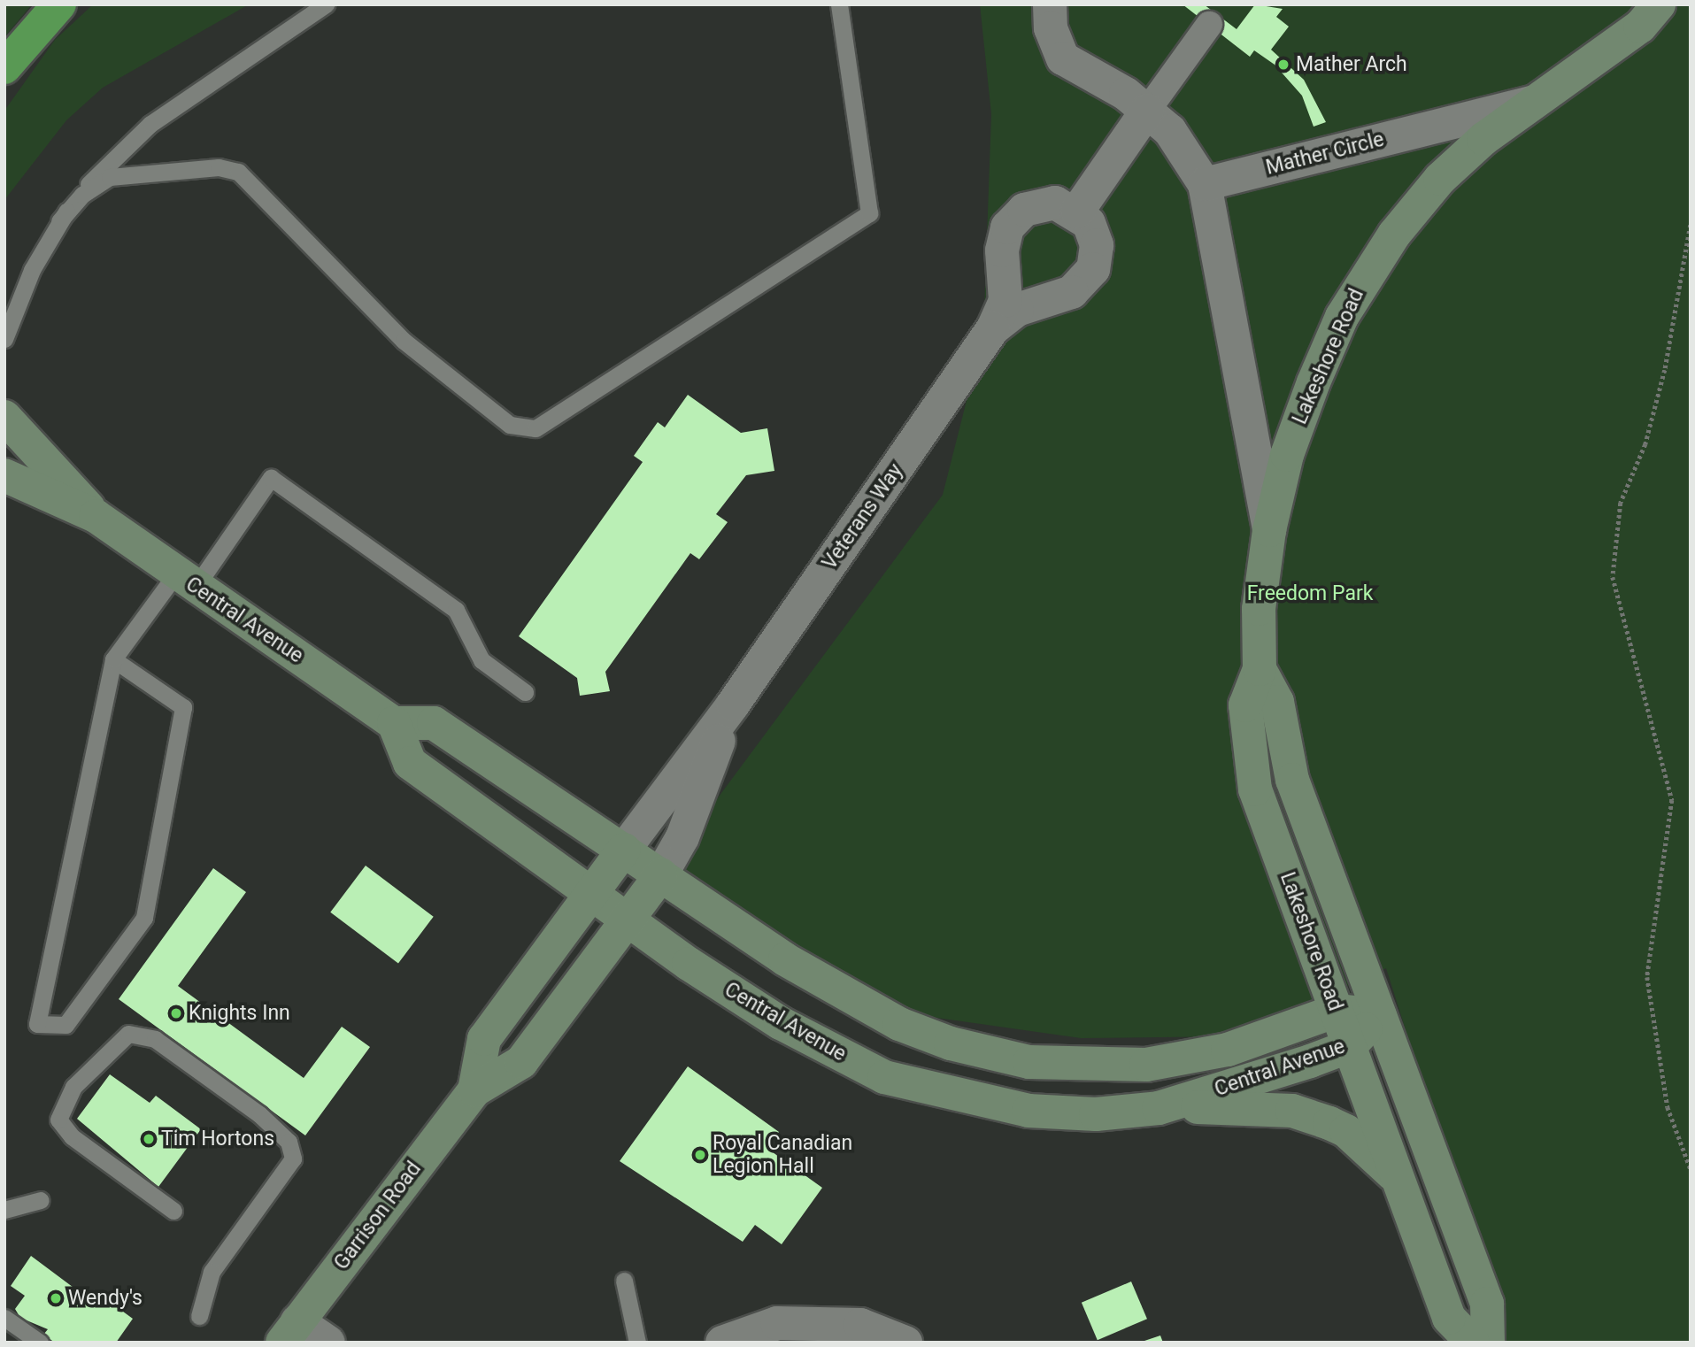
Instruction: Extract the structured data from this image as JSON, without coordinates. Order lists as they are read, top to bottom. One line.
{"streets":{"main road":["Mather Circle","Lakeshore Road","Central Avenue","Garrison Road"],"street":["Veterans Way"]},"crossings":[["Mather Circle","Lakeshore Road"],["Lakeshore Road","Central Avenue"],["Veterans Way","Central Avenue"],["Veterans Way","Garrison Road"],["Central Avenue","Garrison Road"]],"parks":["Freedom Park"],"places":["Mather Arch","Knights Inn","Tim Hortons","Royal Canadian Legion Hall","Wendy's"]}
